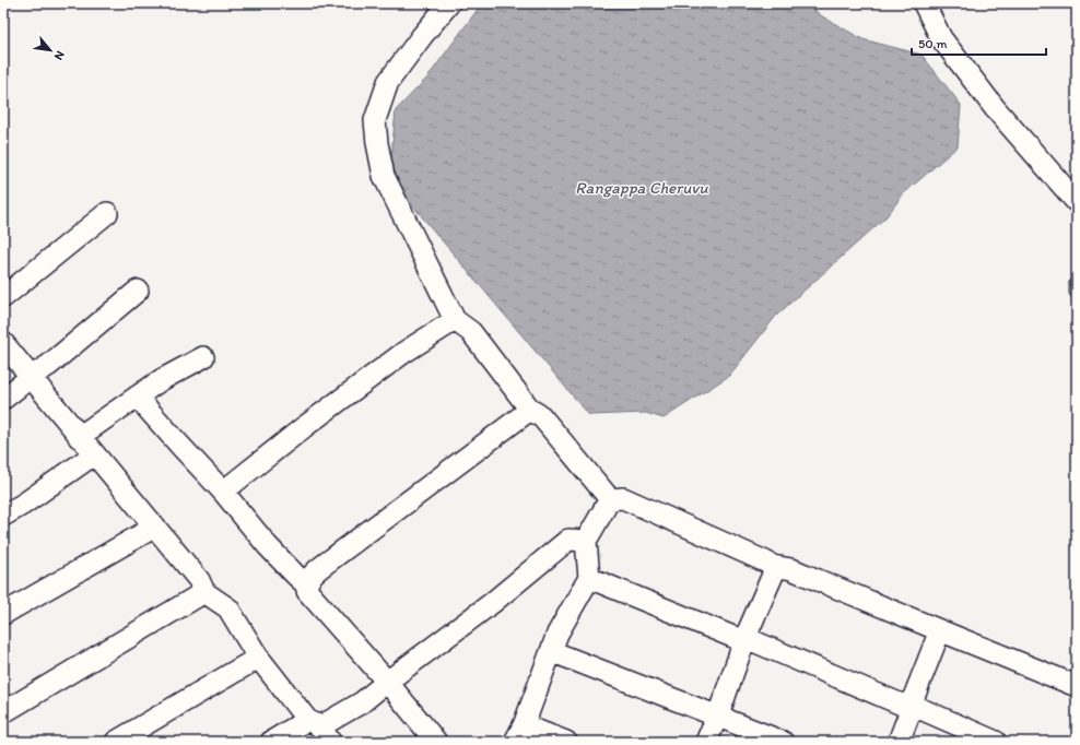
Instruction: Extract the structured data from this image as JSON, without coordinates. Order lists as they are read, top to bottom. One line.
{"water":["Rangappa Cheruvu"],"scale_bar":"50 m","north":"bottom right"}
